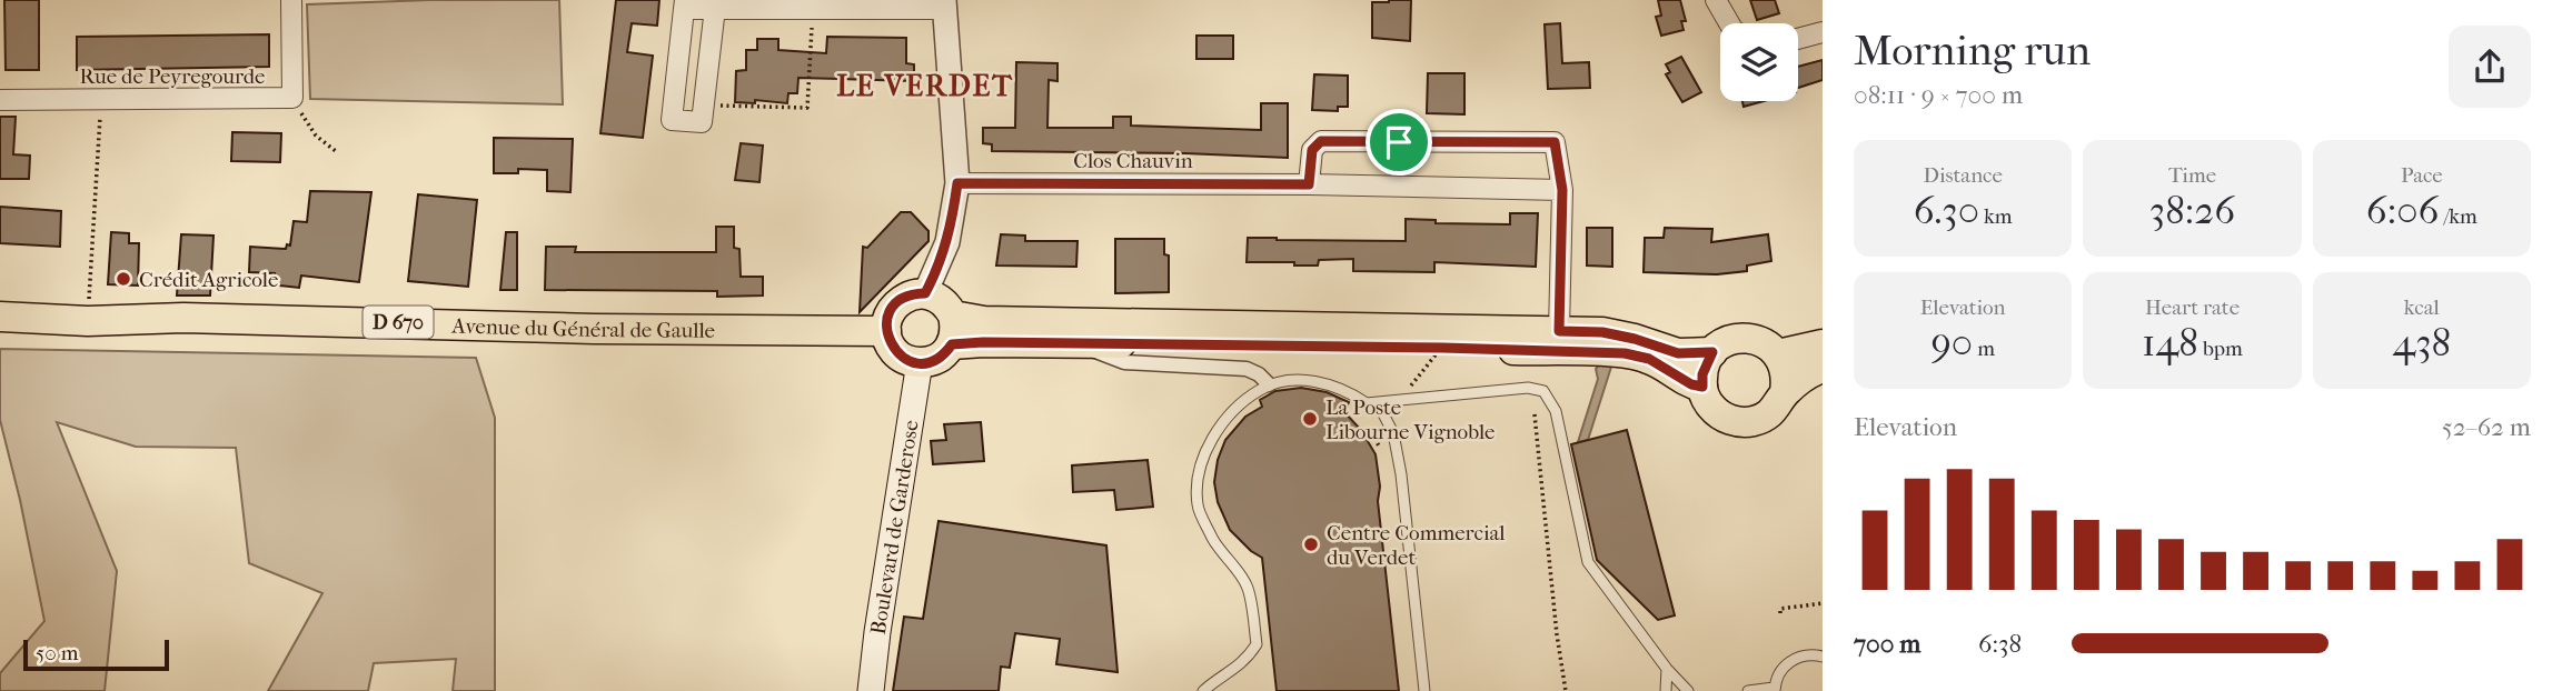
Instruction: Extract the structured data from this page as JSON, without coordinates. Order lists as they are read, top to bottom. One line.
{"streets":{"main road":["D 670","Avenue du Général de Gaulle","Boulevard de Garderose"],"street":["Rue de Peyregourde","Clos Chauvin"]},"crossings":[["Avenue du Général de Gaulle","Boulevard de Garderose"]],"districts":["LE VERDET"],"places":["Crédit Agricole","La Poste Libourne Vignoble","Centre Commercial du Verdet"],"scale_bar":"50 m","page":{"heading":["Morning run","08:11 · 9 × 700 m"],"stats":[["Distance","6.30 km"],["Time","38:26"],["Pace","6:06 /km"],["Elevation","90 m"],["Heart rate","148 bpm"],["kcal","438"]],"chart":["Elevation","52–62 m"],"list":[{"name":"700 m","note":"6:38"}],"scale":"50 m"}}
